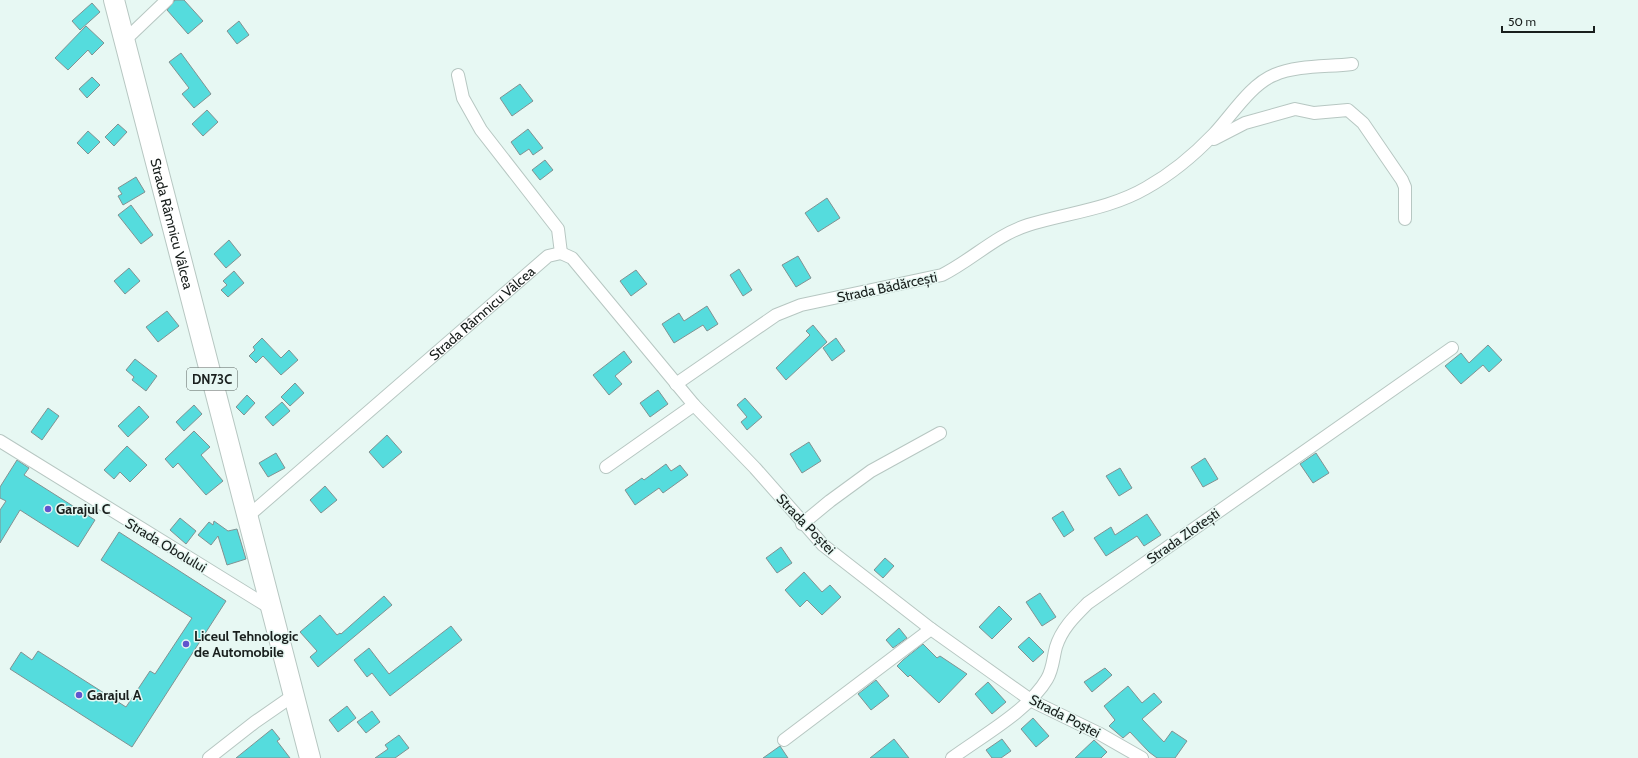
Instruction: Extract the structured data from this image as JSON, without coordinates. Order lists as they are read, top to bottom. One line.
{"streets":{"main road":["Strada Râmnicu Vâlcea","DN73C"],"street":["Strada Bădărcești","Strada Poștei","Strada Zlotești","Strada Obolului"]},"crossings":[["Strada Râmnicu Vâlcea","Strada Poștei"],["Strada Râmnicu Vâlcea","Strada Obolului"],["Strada Bădărcești","Strada Poștei"],["Strada Poștei","Strada Zlotești"]],"places":["Garajul C","Liceul Tehnologic de Automobile","Garajul A"],"scale_bar":"50 m"}
